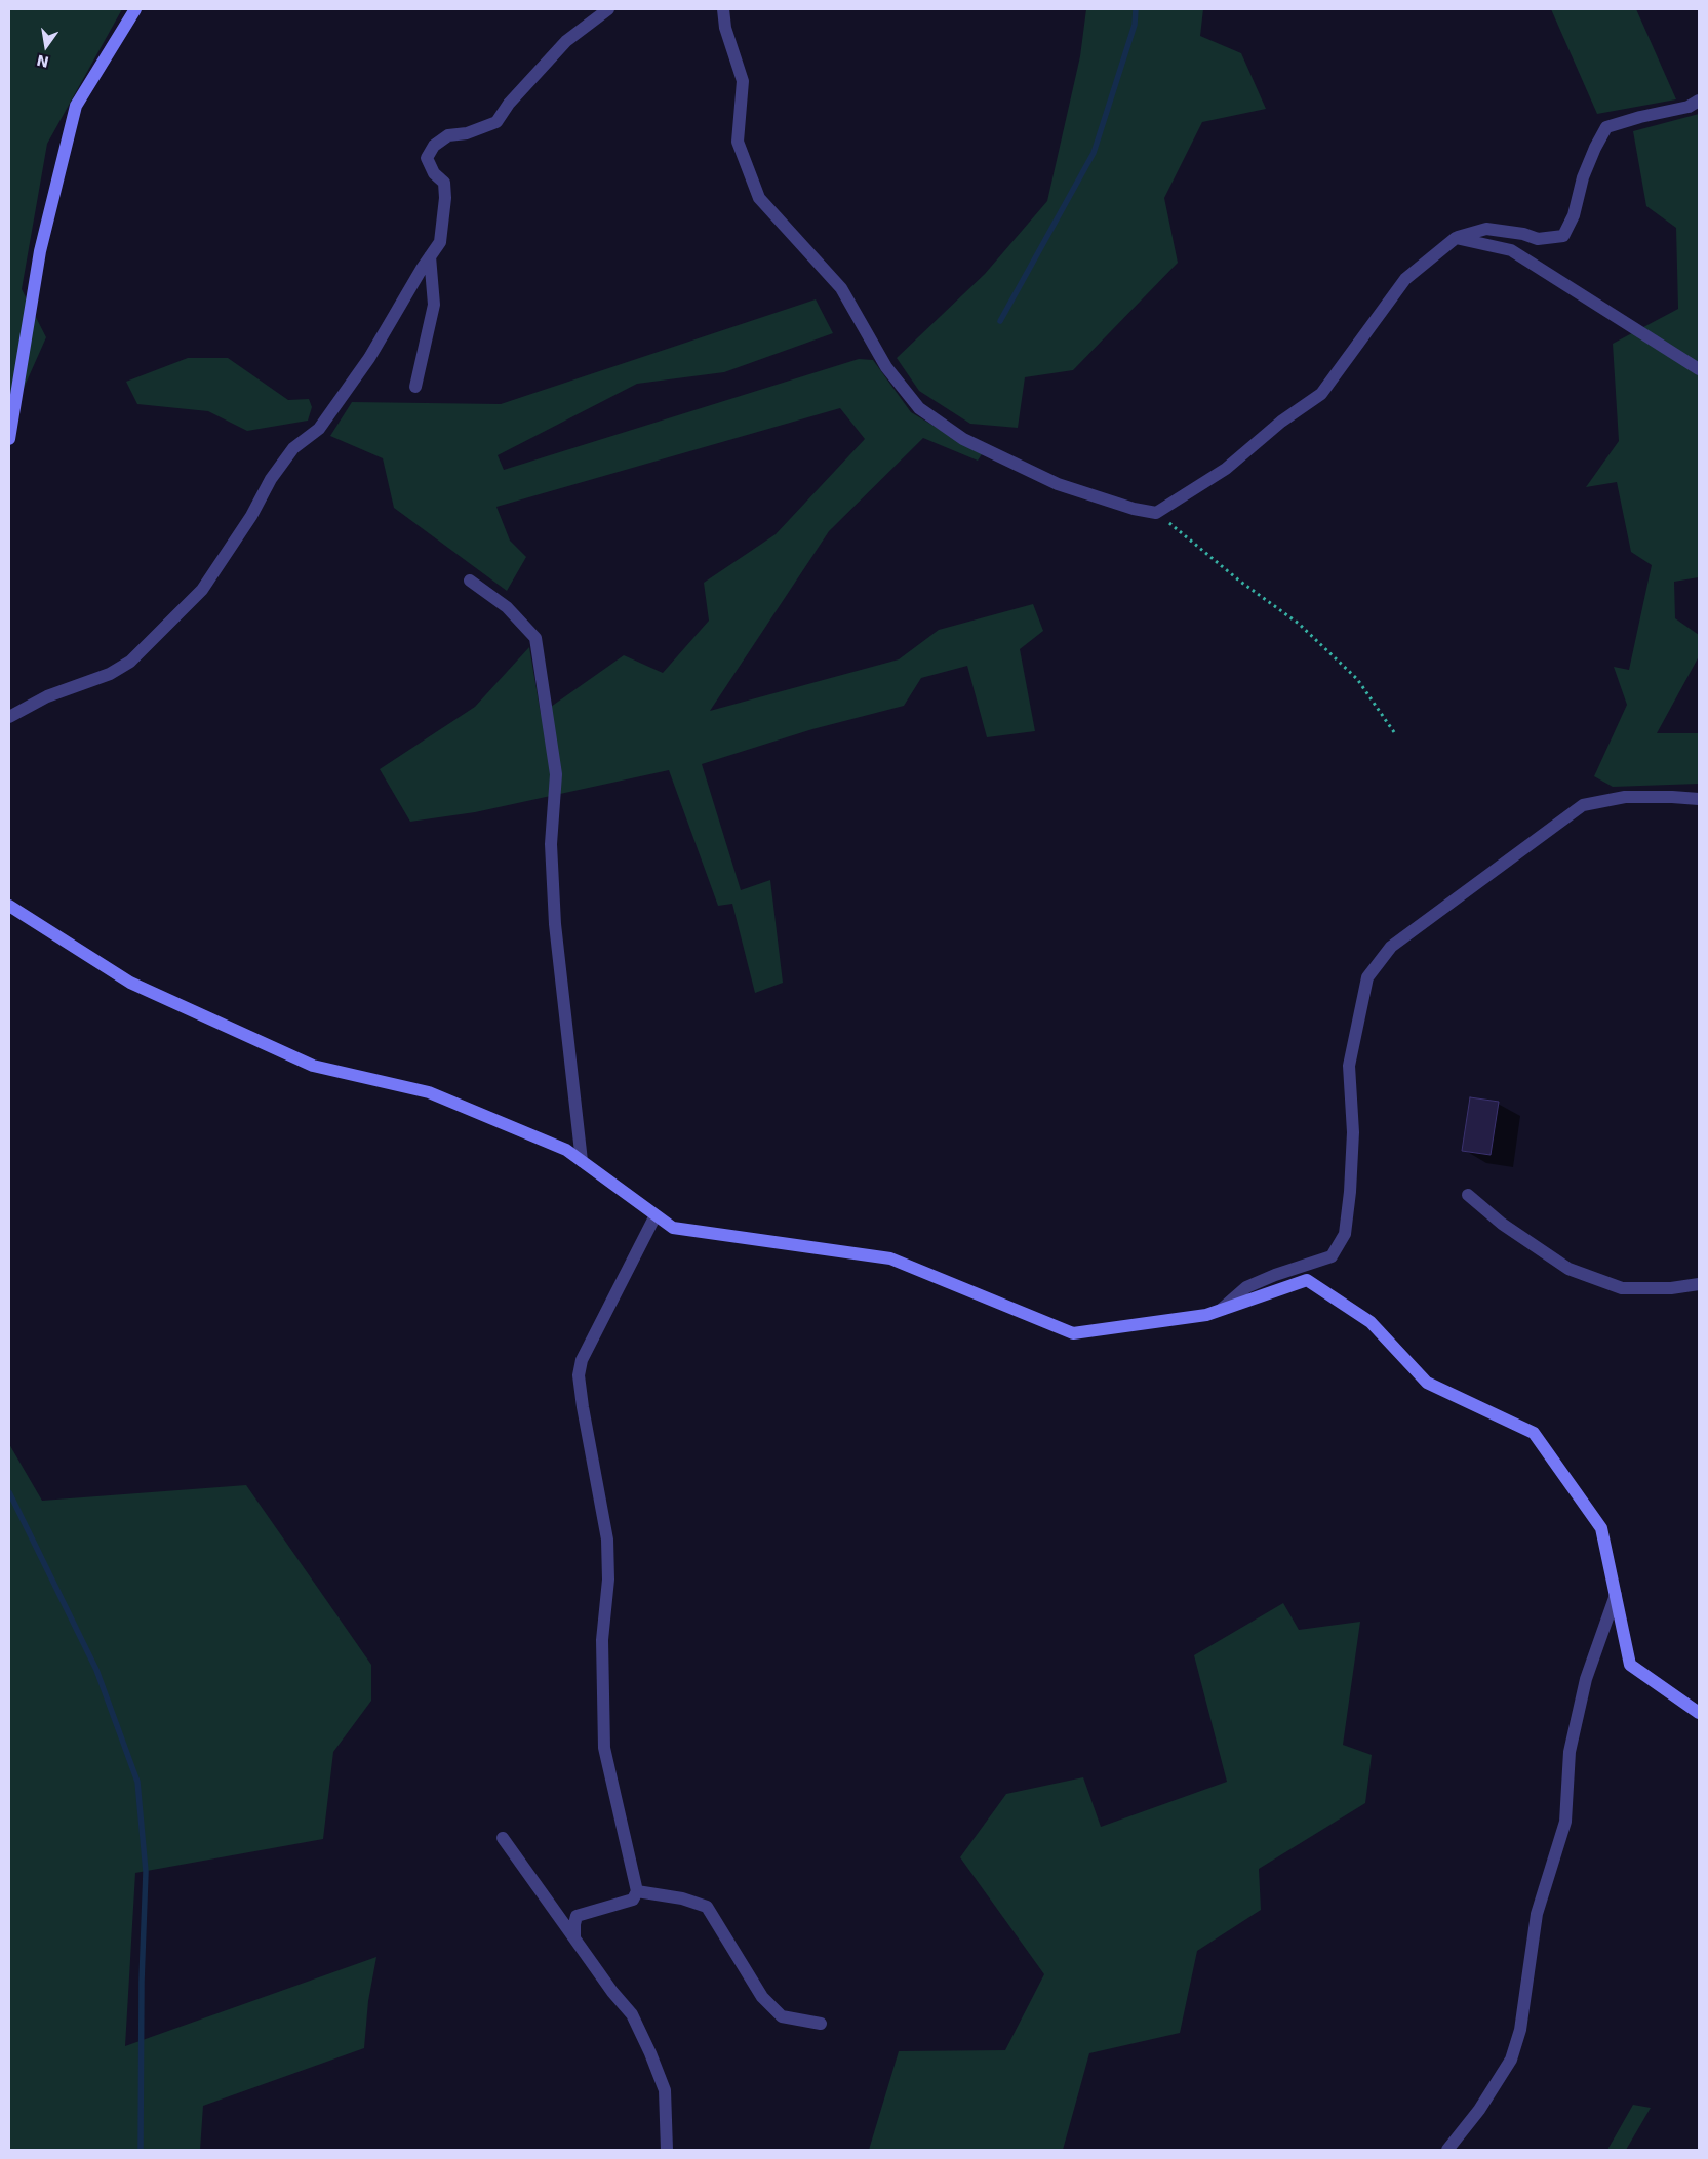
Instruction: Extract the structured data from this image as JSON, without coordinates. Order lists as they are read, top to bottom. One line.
{"north":"bottom"}
